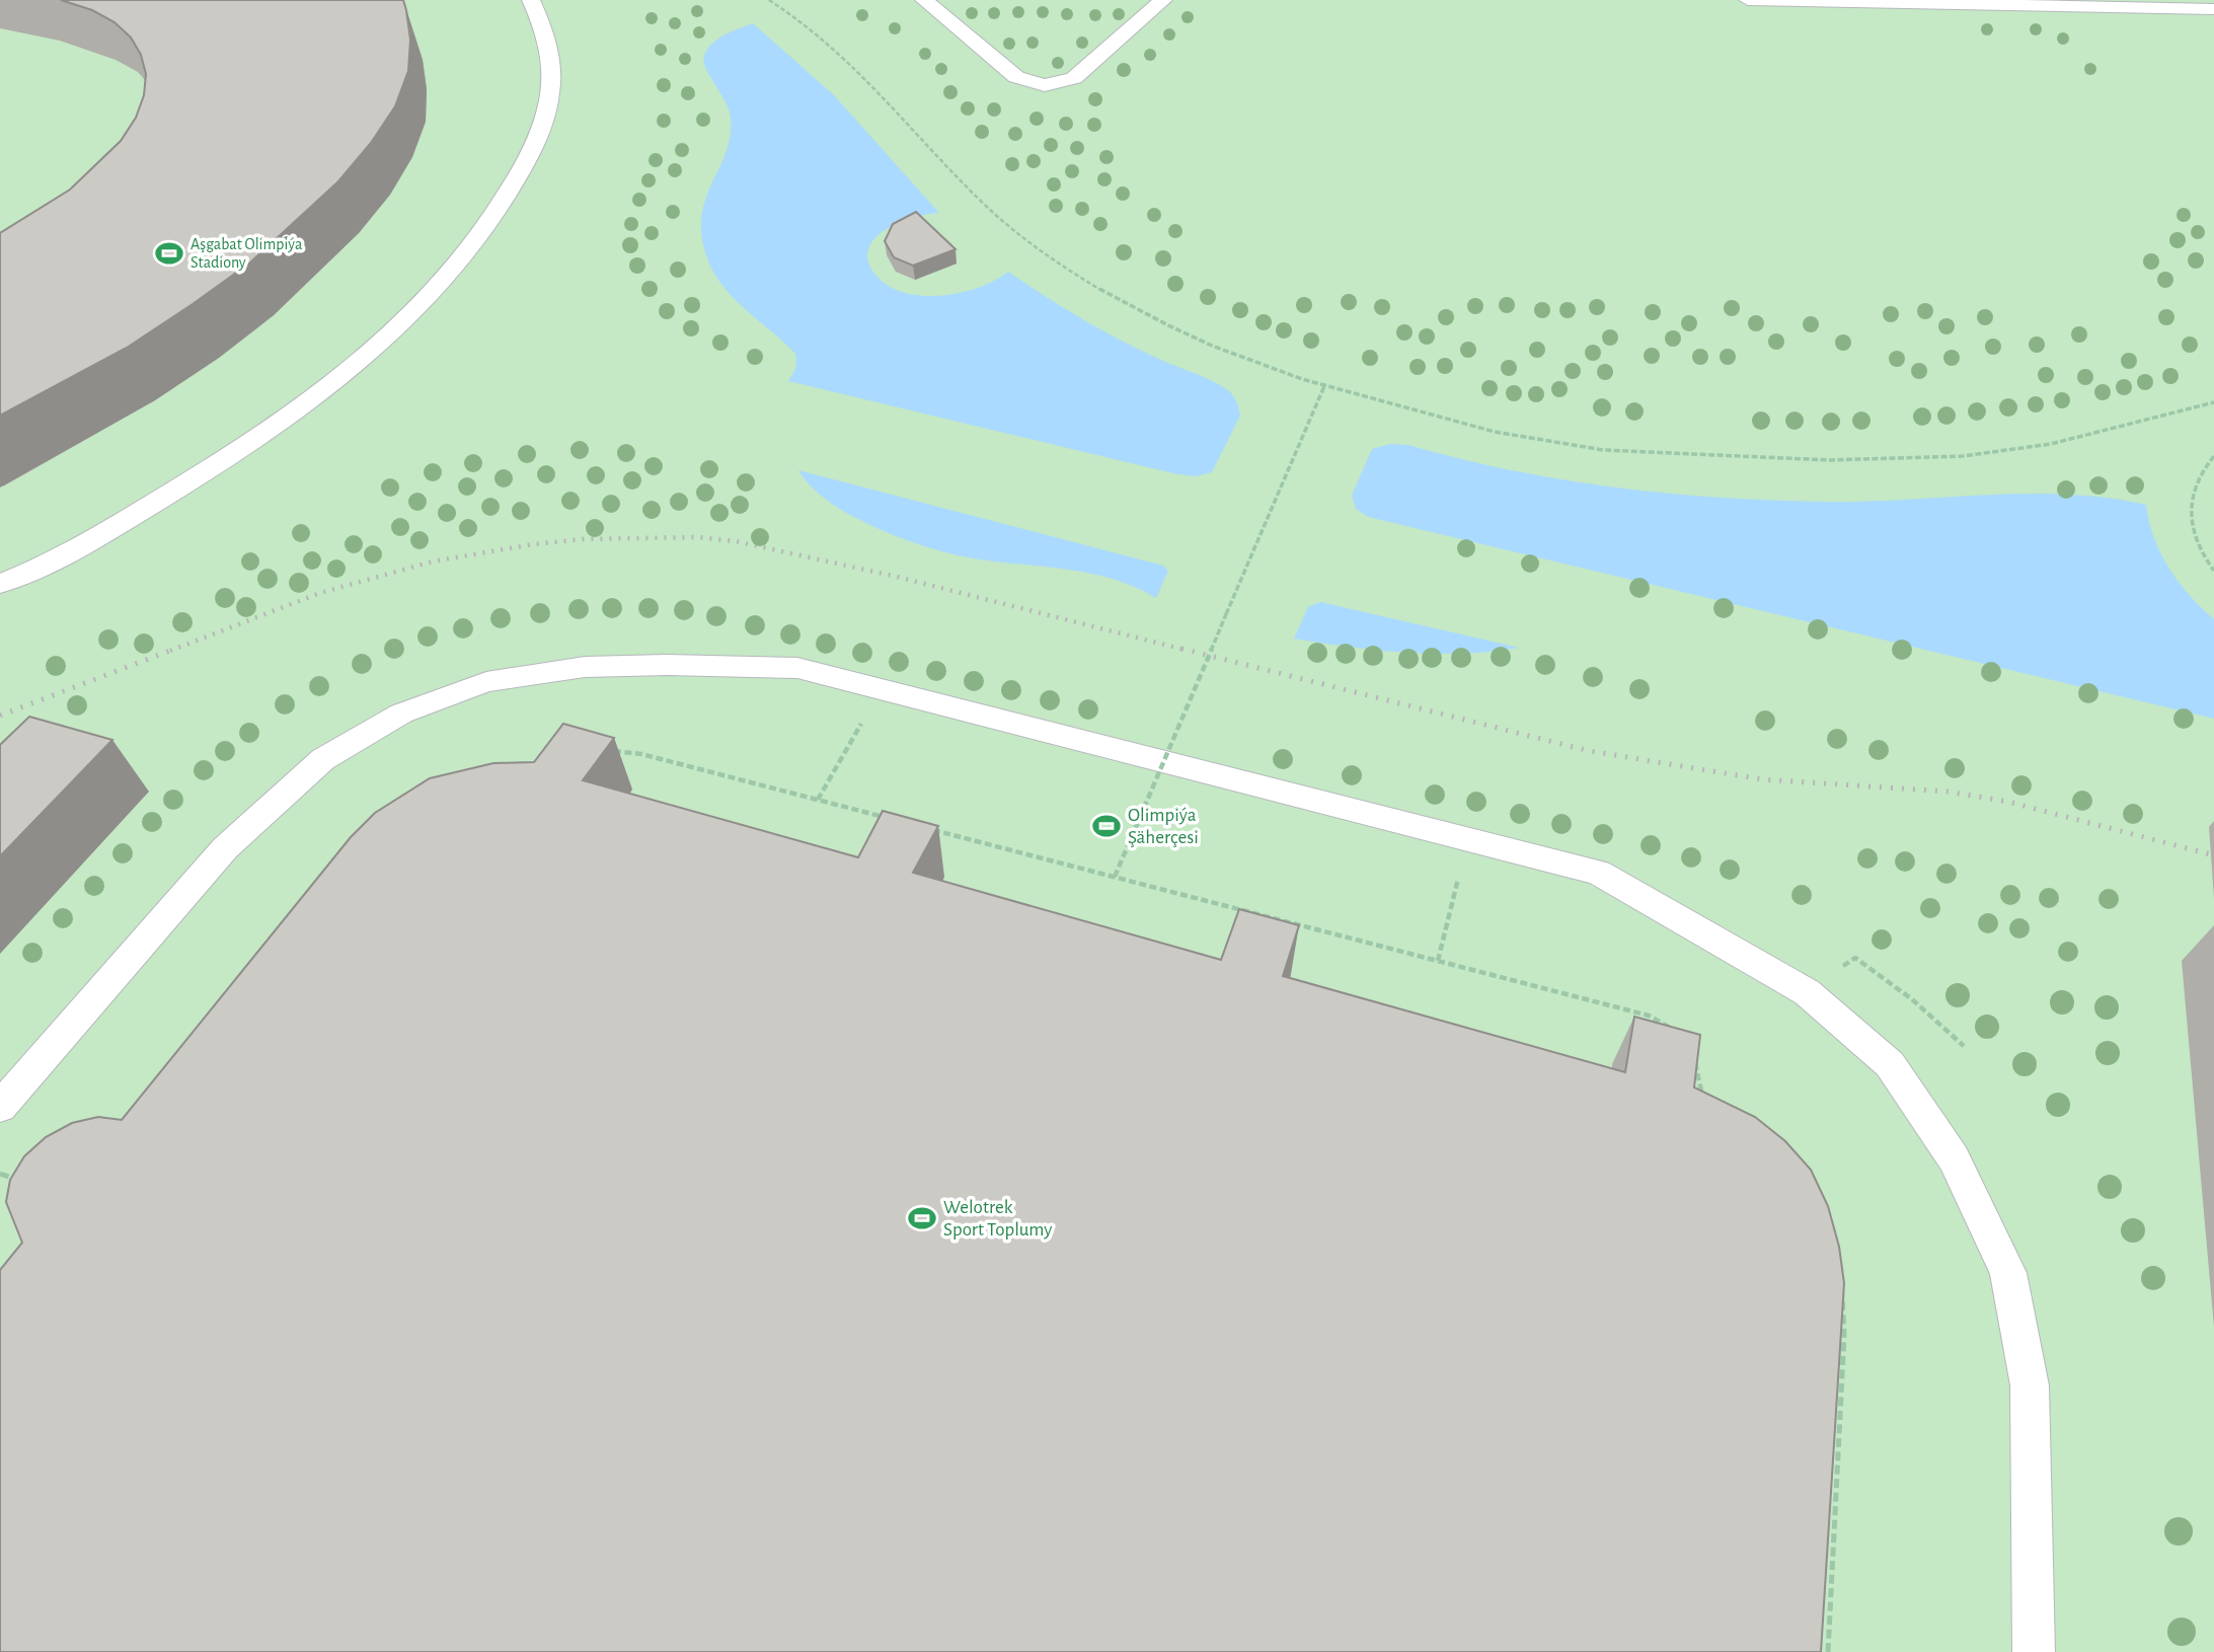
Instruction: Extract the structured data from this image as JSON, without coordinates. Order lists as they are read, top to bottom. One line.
{"places":{"sports":["Aşgabat Olimpiýa Stadiony","Olimpiýa Şäherçesi","Welotrek Sport Toplumy"]}}
